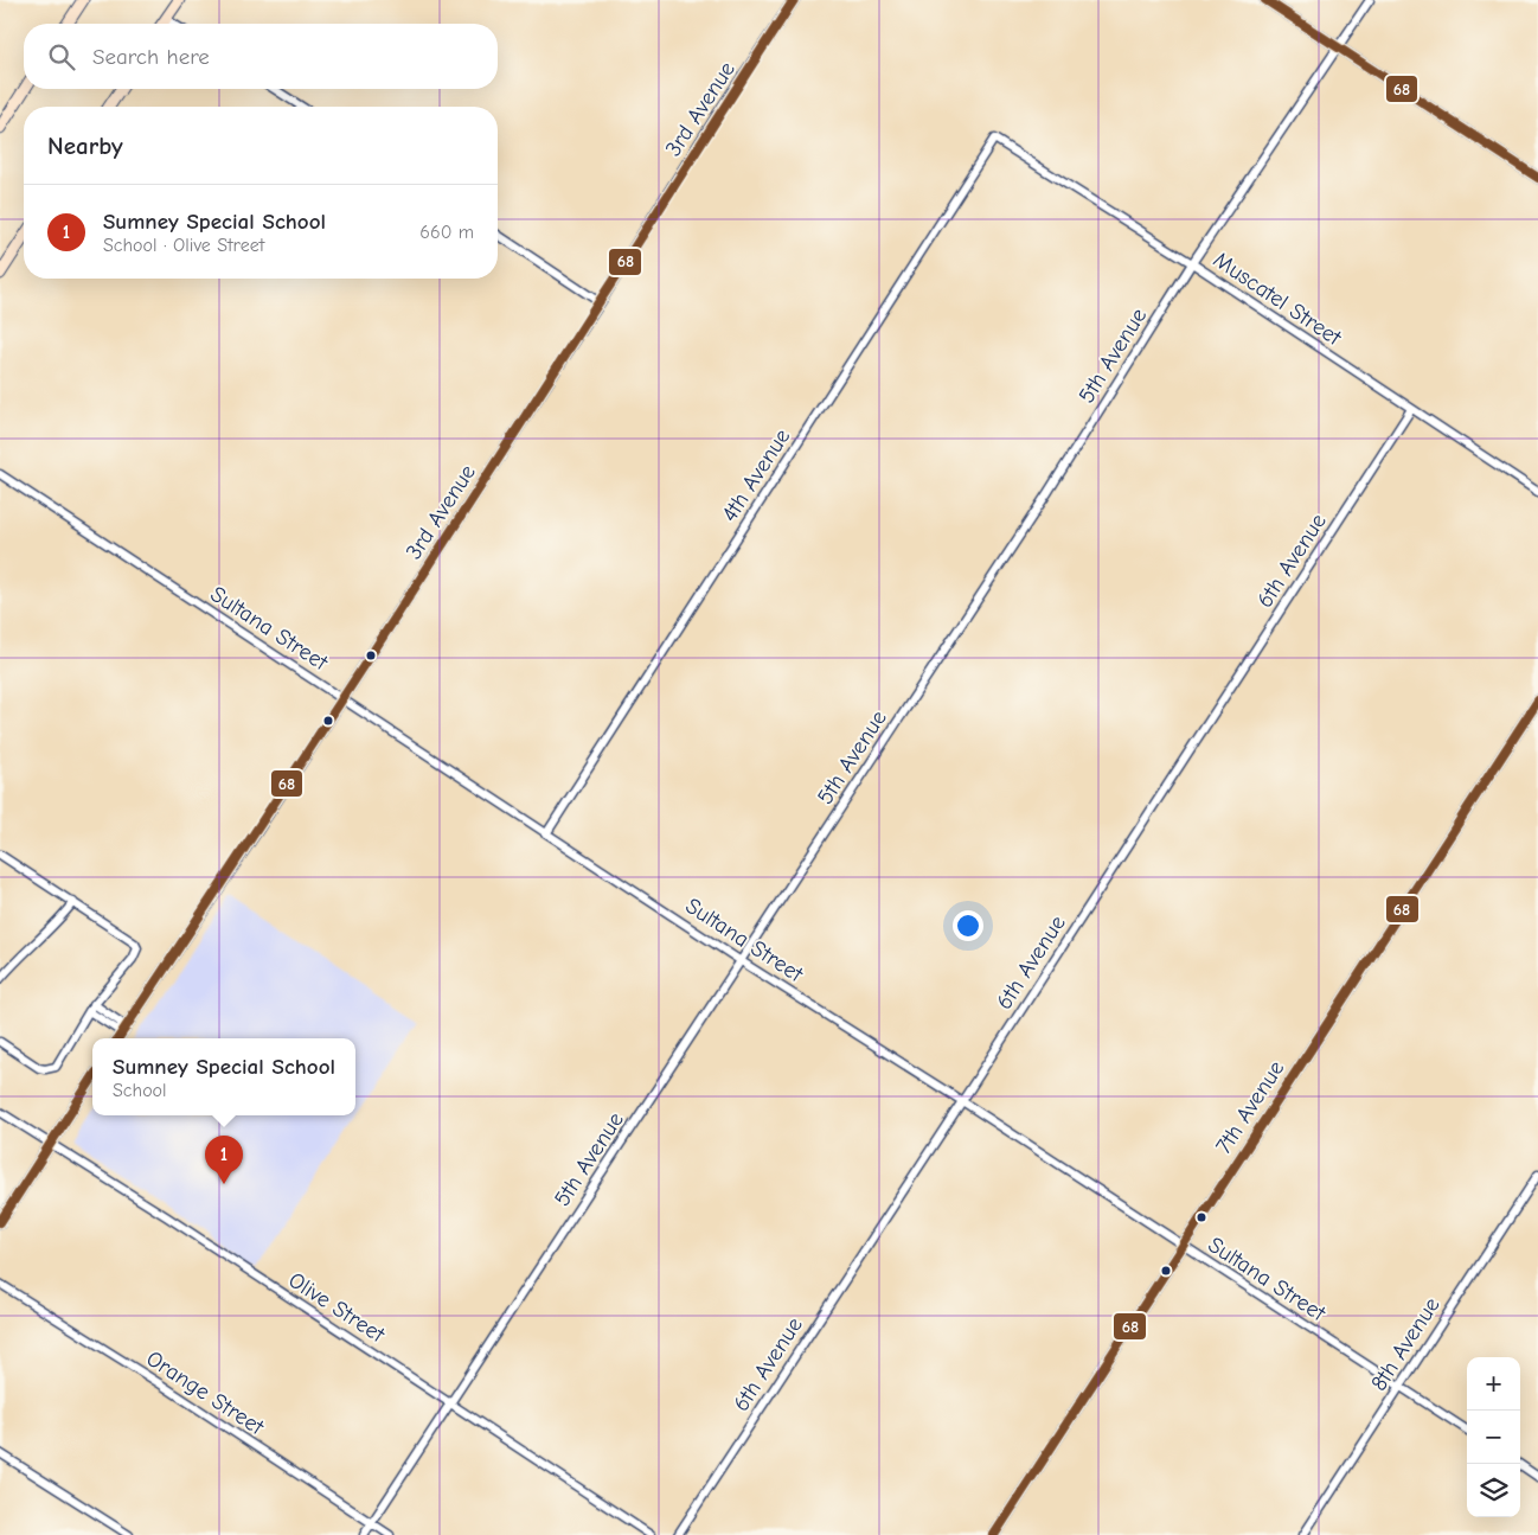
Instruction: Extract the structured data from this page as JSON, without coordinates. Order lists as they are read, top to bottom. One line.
{"streets":{"street":["3rd Avenue","Muscatel Street","5th Avenue","4th Avenue","6th Avenue","Sultana Street","7th Avenue","Olive Street","8th Avenue","Orange Street"]},"crossings":[["3rd Avenue","Sultana Street"],["Muscatel Street","5th Avenue"],["Muscatel Street","4th Avenue"],["Muscatel Street","6th Avenue"],["5th Avenue","Sultana Street"],["5th Avenue","Olive Street"],["5th Avenue","Orange Street"],["4th Avenue","Sultana Street"],["6th Avenue","Sultana Street"],["Sultana Street","7th Avenue"],["Sultana Street","8th Avenue"]],"lines":["transit line 68"],"page":{"search":"Search here","heading":"Nearby","list":[{"mark":"1","name":"Sumney Special School","note":"School · Olive Street","value":"660 m"}],"popup":["Sumney Special School","School"],"pins":"1","map_buttons":["+","−"]}}
